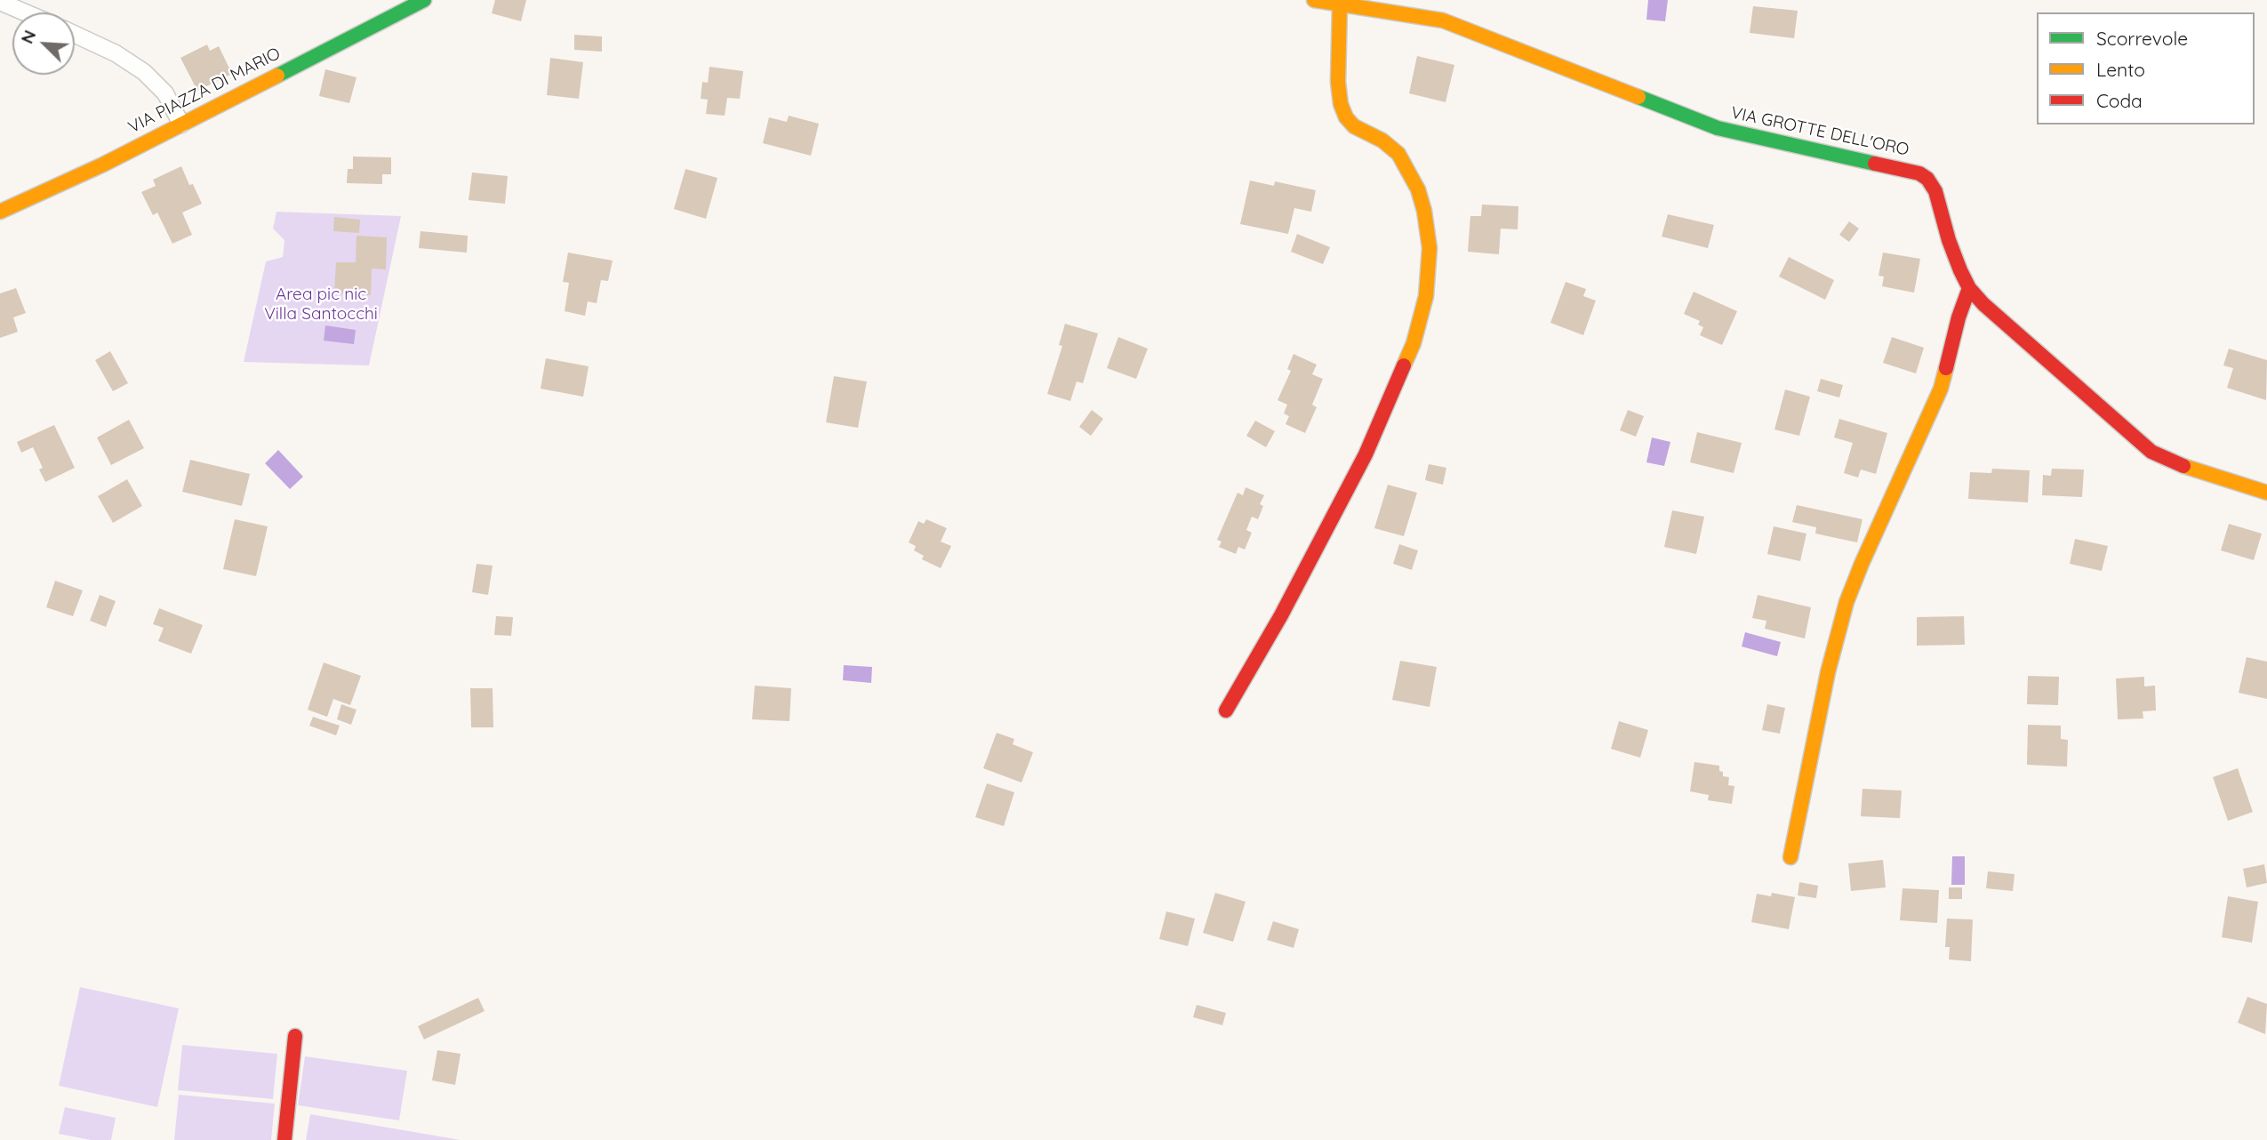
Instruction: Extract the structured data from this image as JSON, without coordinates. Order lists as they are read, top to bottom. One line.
{"streets":{"street":["VIA PIAZZA DI MARIO","VIA GROTTE DELL'ORO"]},"parks":["Area pic nic Villa Santocchi"],"legend":["Scorrevole","Lento","Coda"],"north":"top left"}
